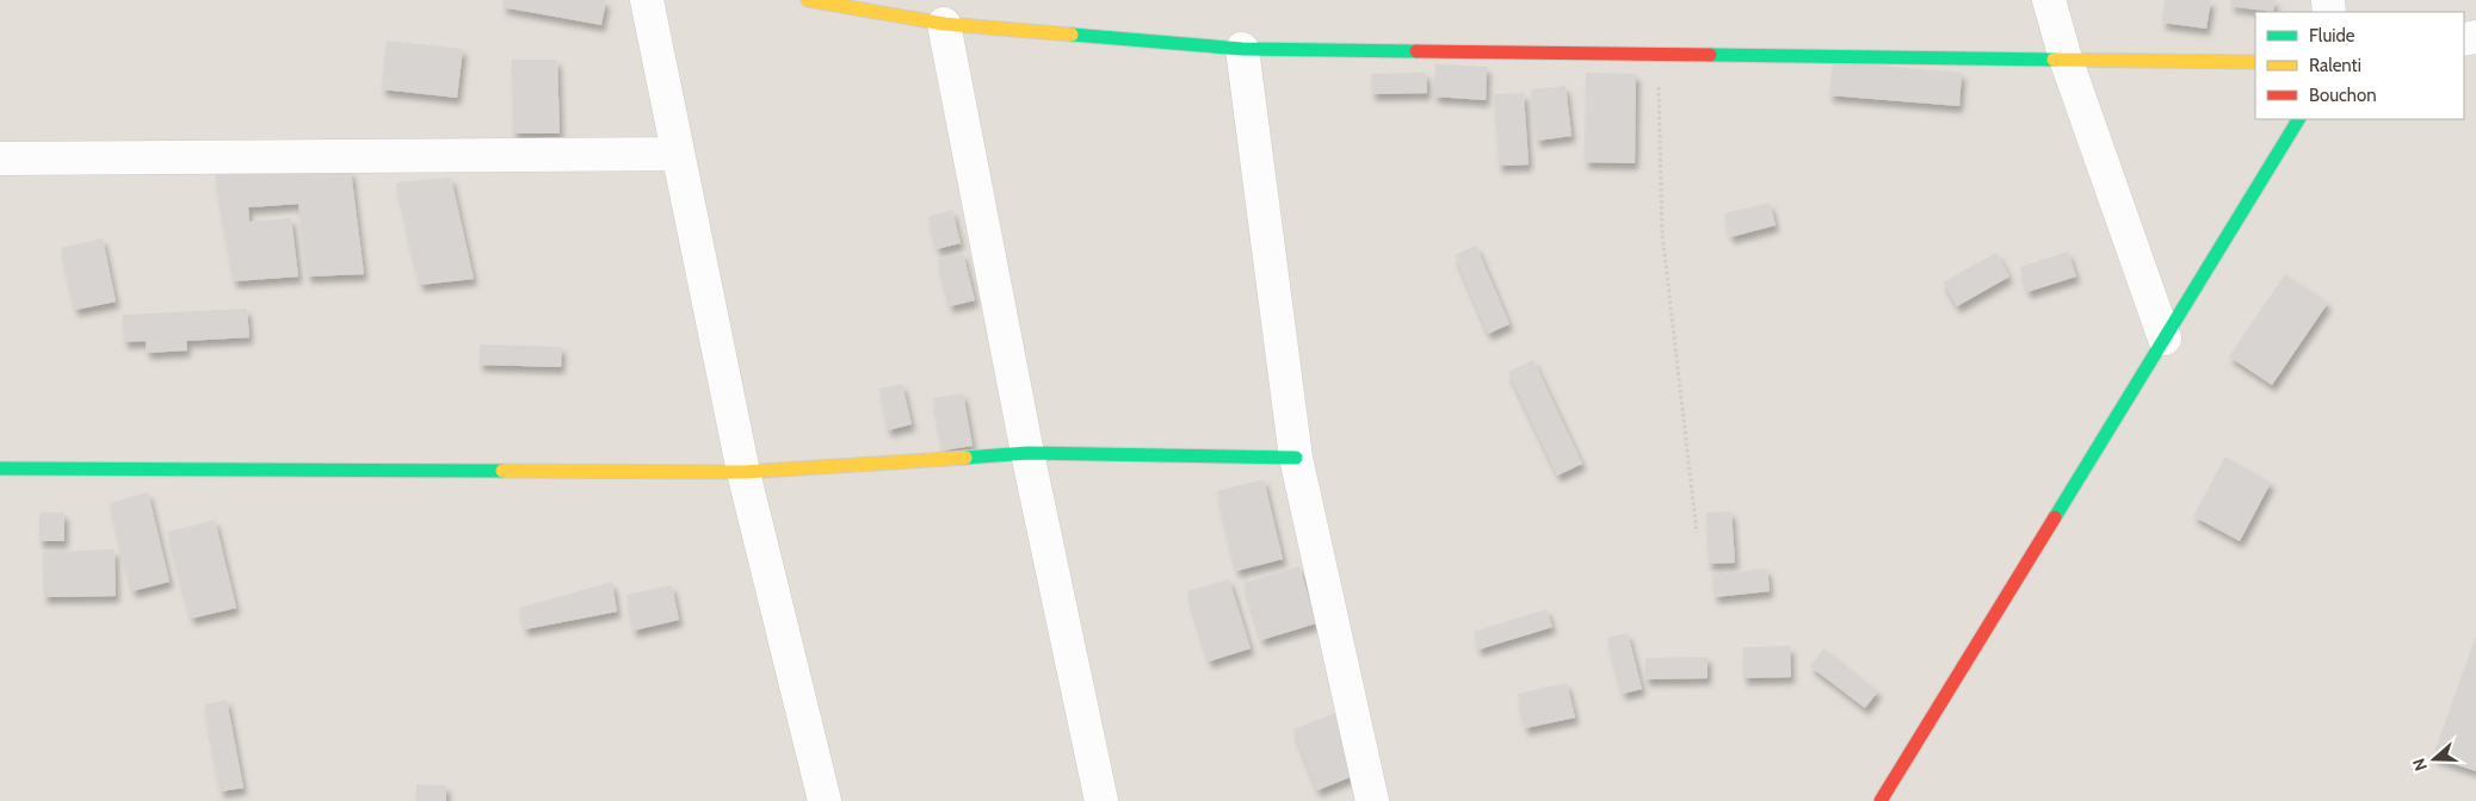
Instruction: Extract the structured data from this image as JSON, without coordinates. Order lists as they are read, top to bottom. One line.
{"legend":["Fluide","Ralenti","Bouchon"],"north":"left"}
